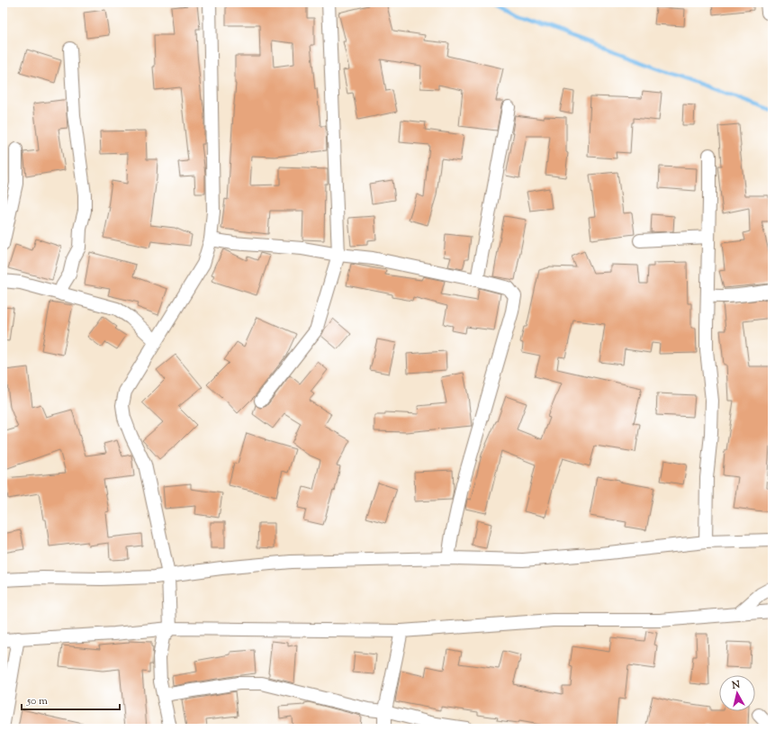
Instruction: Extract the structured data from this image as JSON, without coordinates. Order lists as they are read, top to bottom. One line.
{"scale_bar":"50 m","north":"top"}
